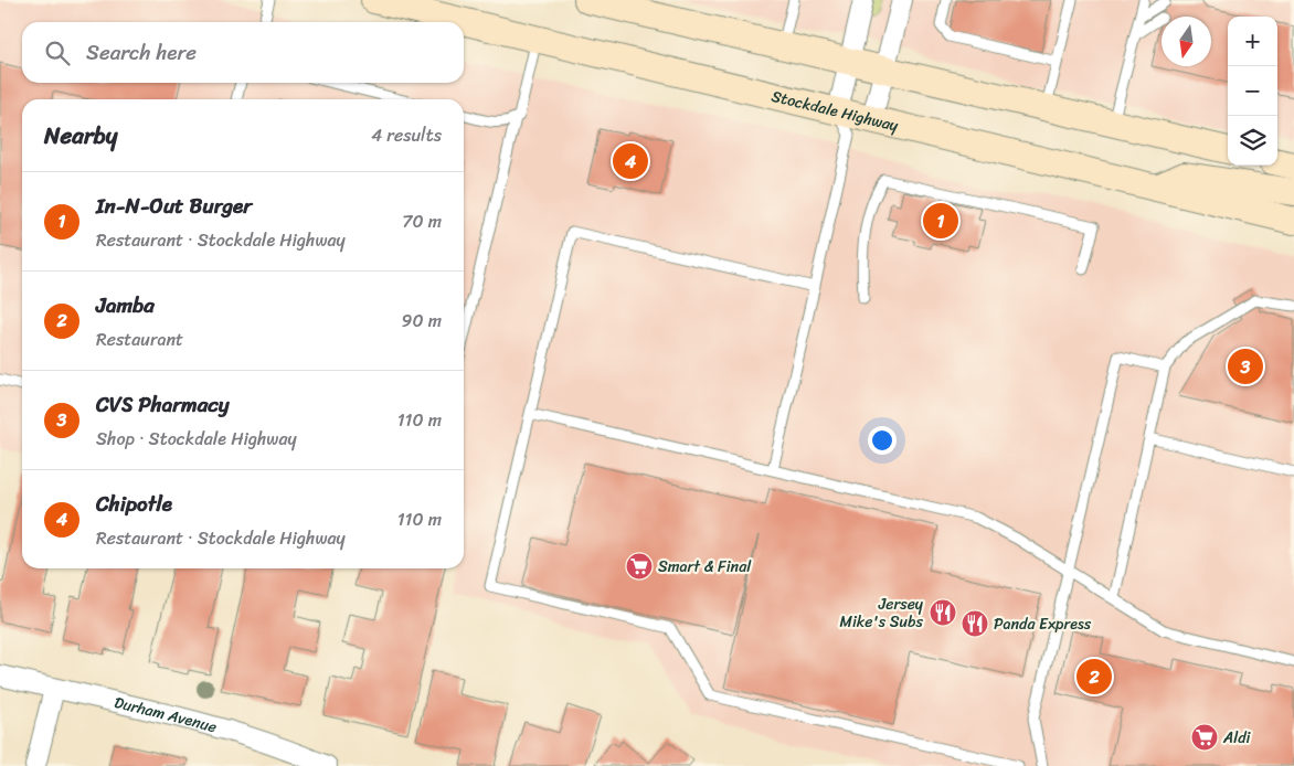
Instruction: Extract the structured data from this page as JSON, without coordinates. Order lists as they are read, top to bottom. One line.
{"streets":{"main road":["Stockdale Highway"],"street":["Durham Avenue"]},"places":{"supermarket":["Smart & Final","Aldi"],"restaurant":["Jersey Mike's Subs","Panda Express"]},"north":"bottom","page":{"map_buttons":["+","−"],"search":"Search here","heading":["Nearby","4 results"],"pins":["4","1","3","2"],"list":[{"mark":"1","name":"In-N-Out Burger","note":"Restaurant · Stockdale Highway","value":"70 m"},{"mark":"2","name":"Jamba","note":"Restaurant","value":"90 m"},{"mark":"3","name":"CVS Pharmacy","note":"Shop · Stockdale Highway","value":"110 m"},{"mark":"4","name":"Chipotle","note":"Restaurant · Stockdale Highway","value":"110 m"}]}}
